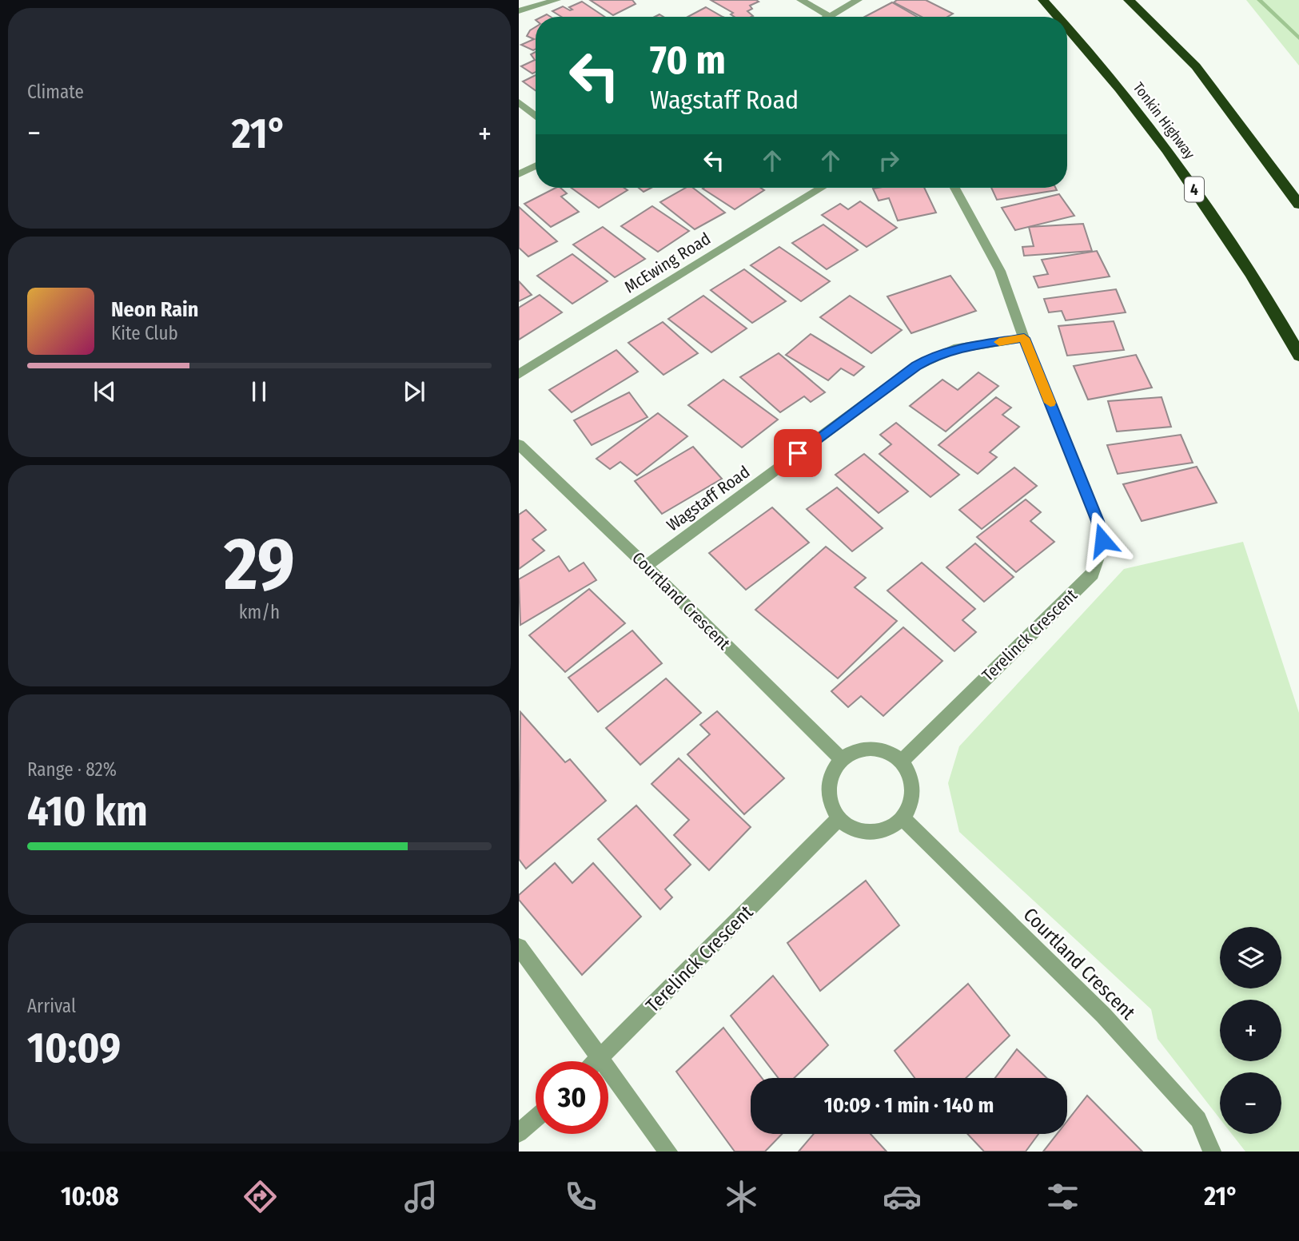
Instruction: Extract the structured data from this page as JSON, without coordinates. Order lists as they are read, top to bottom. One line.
{"streets":{"highway":["Tonkin Highway","4"],"street":["McEwing Road","Wagstaff Road","Courtland Crescent","Terelinck Crescent"]},"crossings":[["Wagstaff Road","Courtland Crescent"],["Wagstaff Road","Terelinck Crescent"],["Courtland Crescent","Terelinck Crescent"]],"page":{"tile":["Climate",["29","km/h"],["Range · 82%","410 km"],["Arrival","10:09"]],"turn":["70 m","Wagstaff Road"],"heat":["−","21°","+"],"song":["Neon Rain","Kite Club"],"map_buttons":["+","−"],"limit":"30","trip":"10:09 · 1 min · 140 m","tabs":["10:08","21°"]}}
